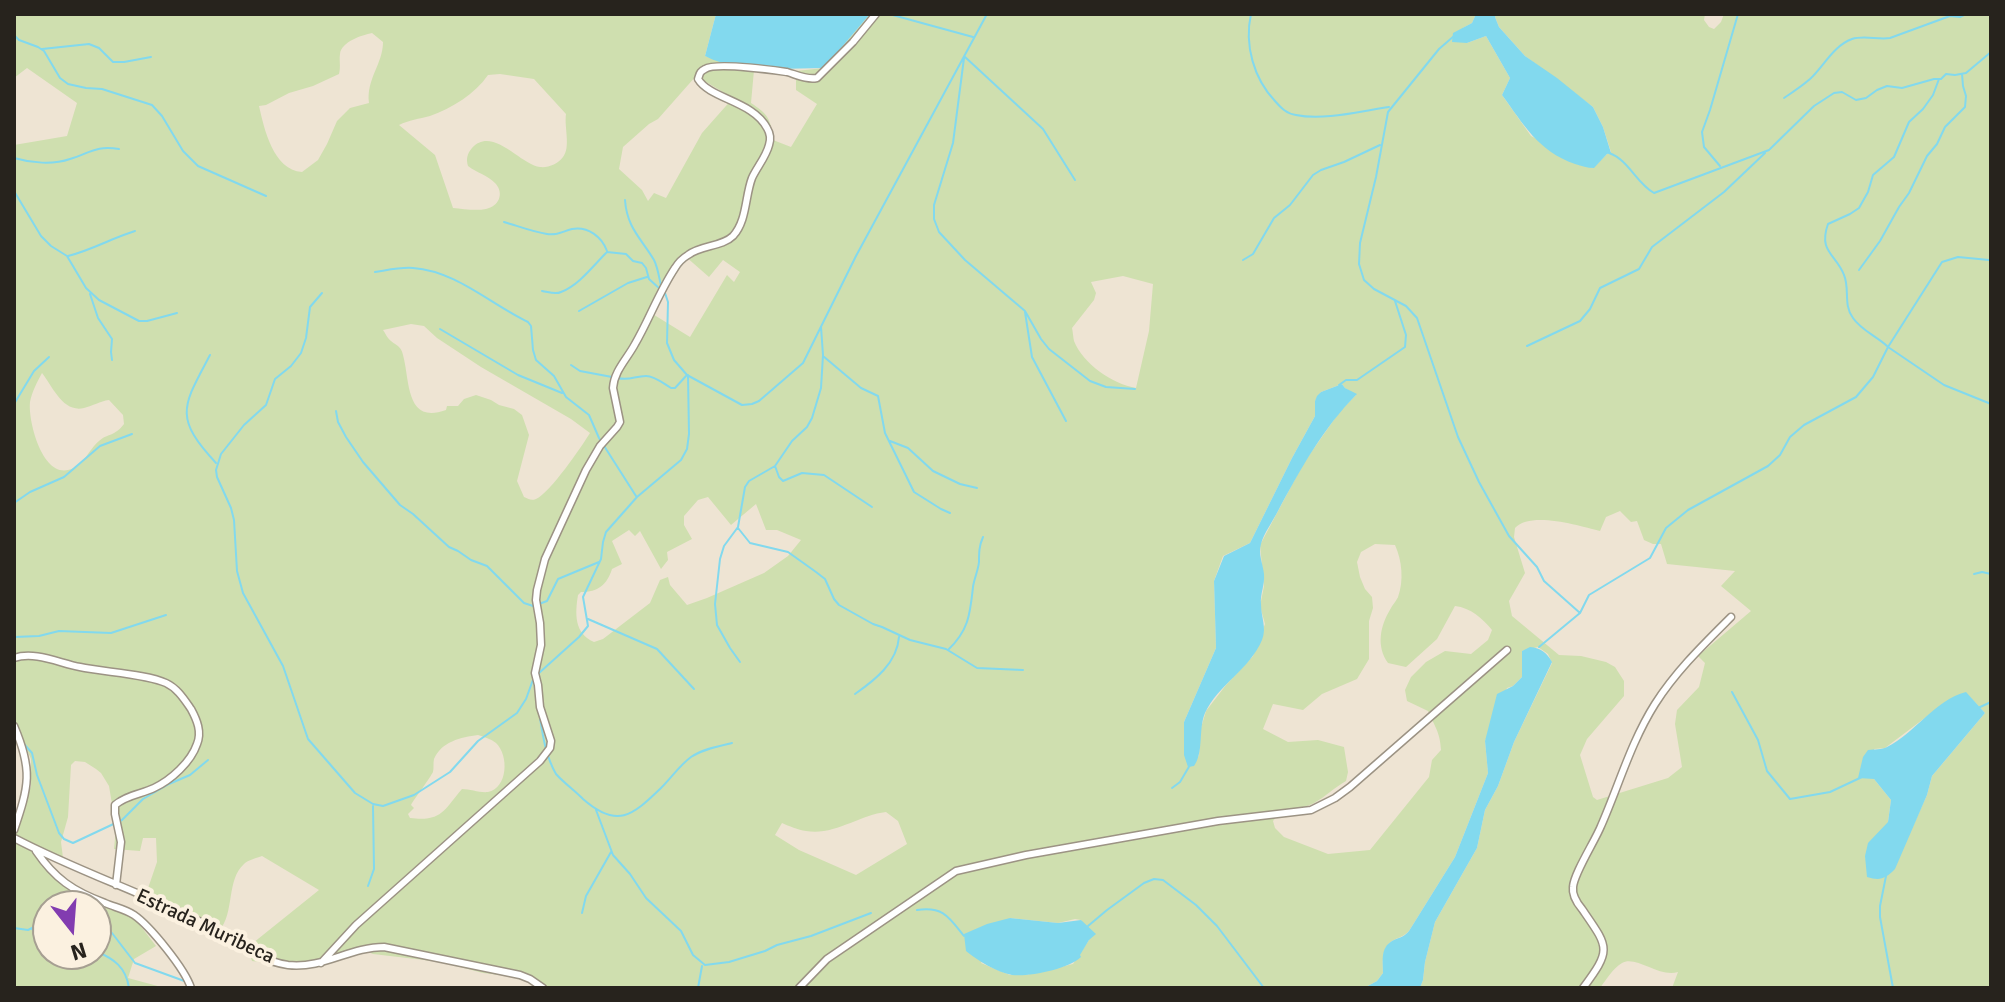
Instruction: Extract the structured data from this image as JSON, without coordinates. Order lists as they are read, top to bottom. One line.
{"streets":{"street":["Estrada Muribeca"]},"north":"bottom"}
